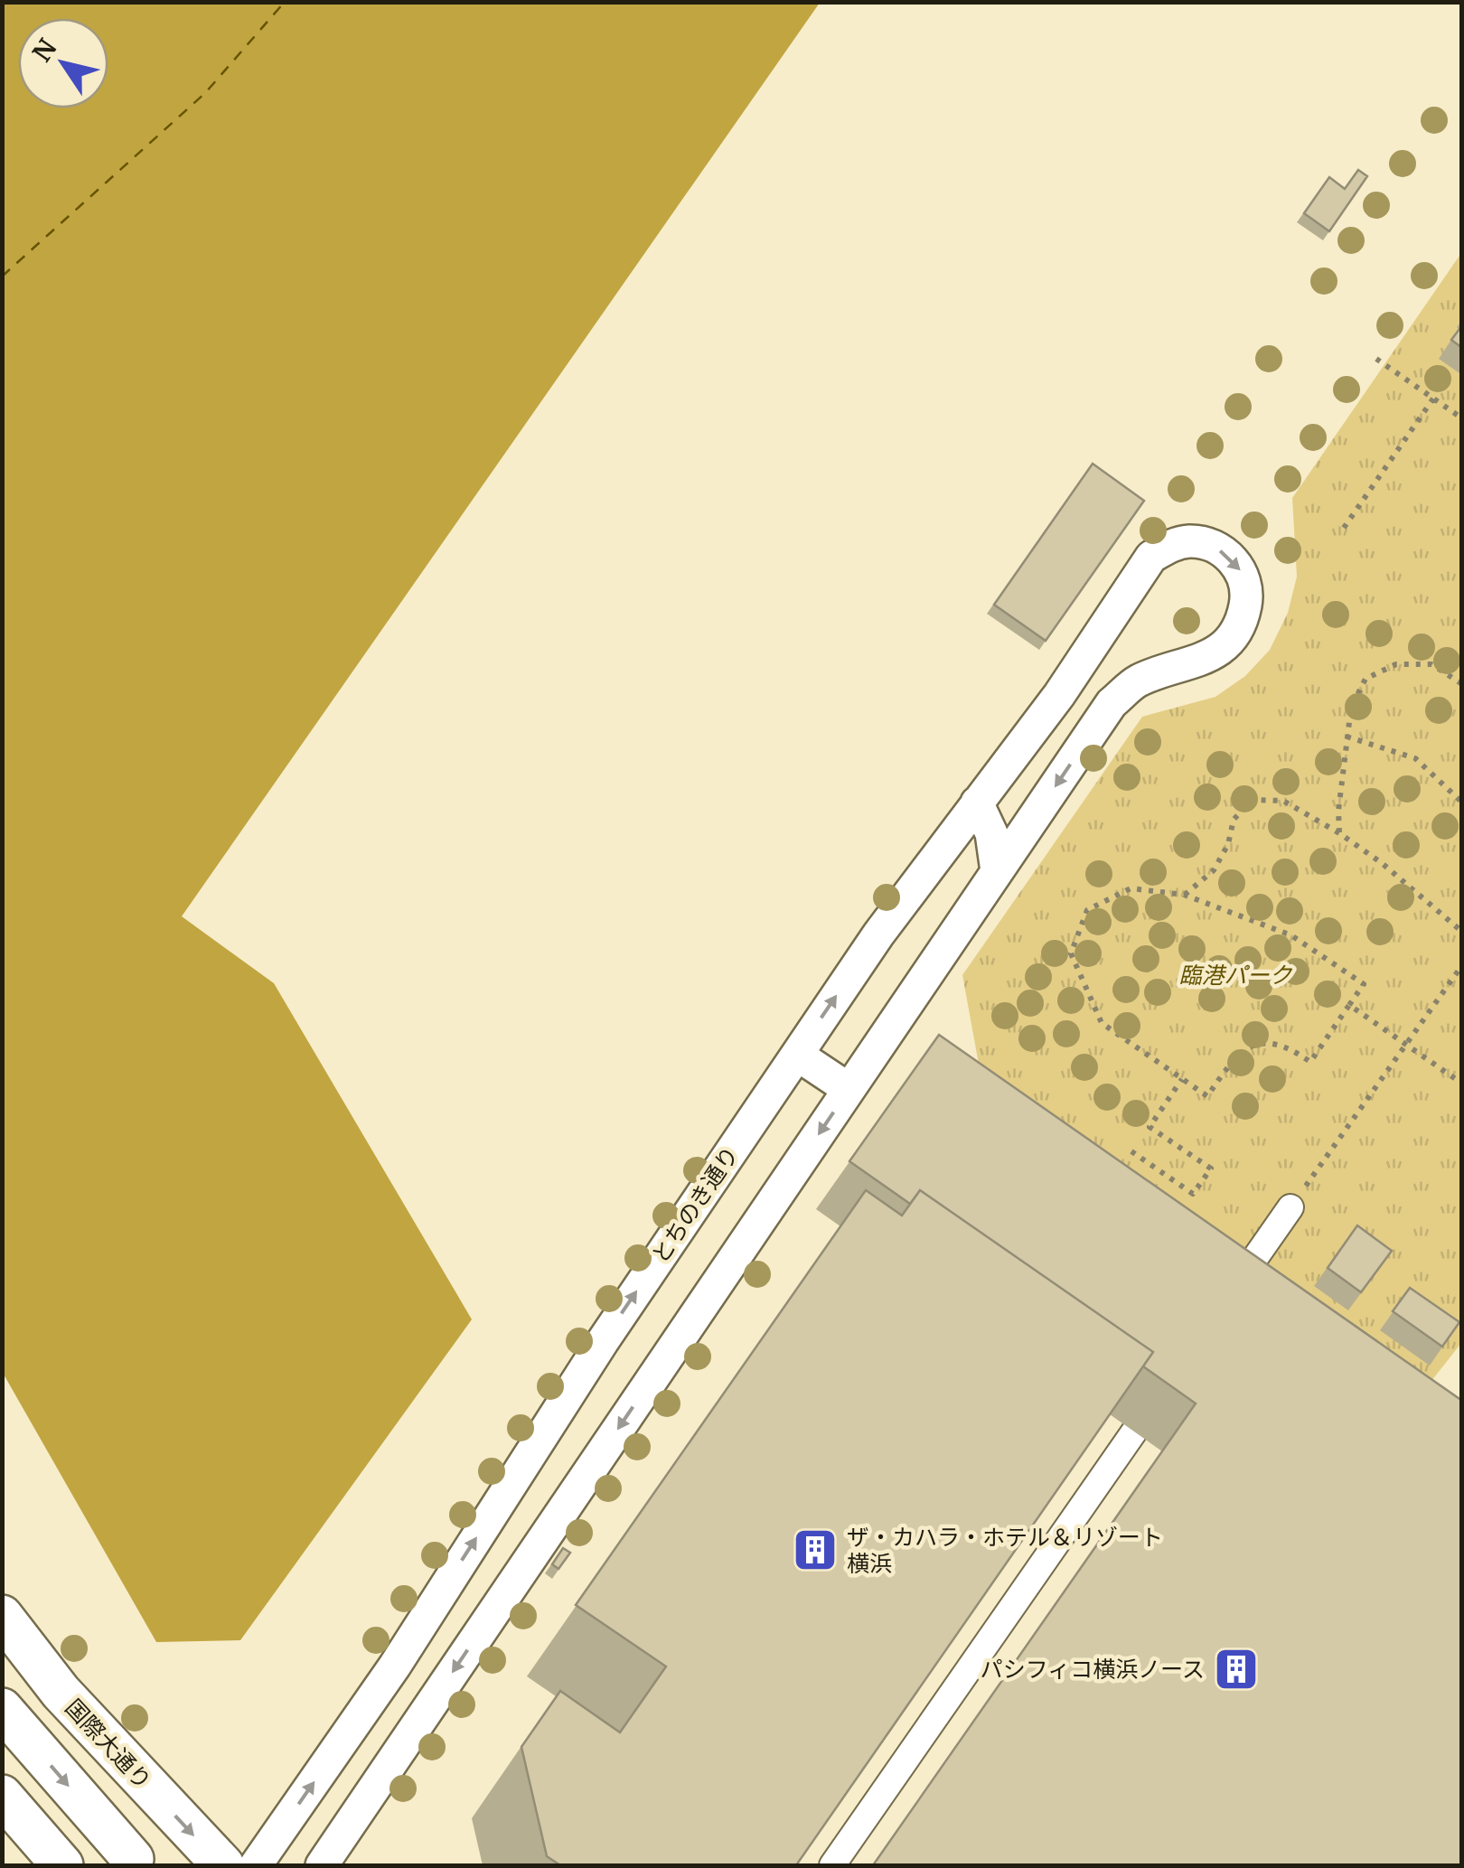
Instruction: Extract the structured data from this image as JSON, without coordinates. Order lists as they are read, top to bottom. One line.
{"streets":{"street":["とちのき通り","国際大通り"]},"parks":["臨港パーク"],"places":{"building":["ザ・カハラ・ホテル＆リゾート 横浜","パシフィコ横浜ノース"]},"north":"top left"}
